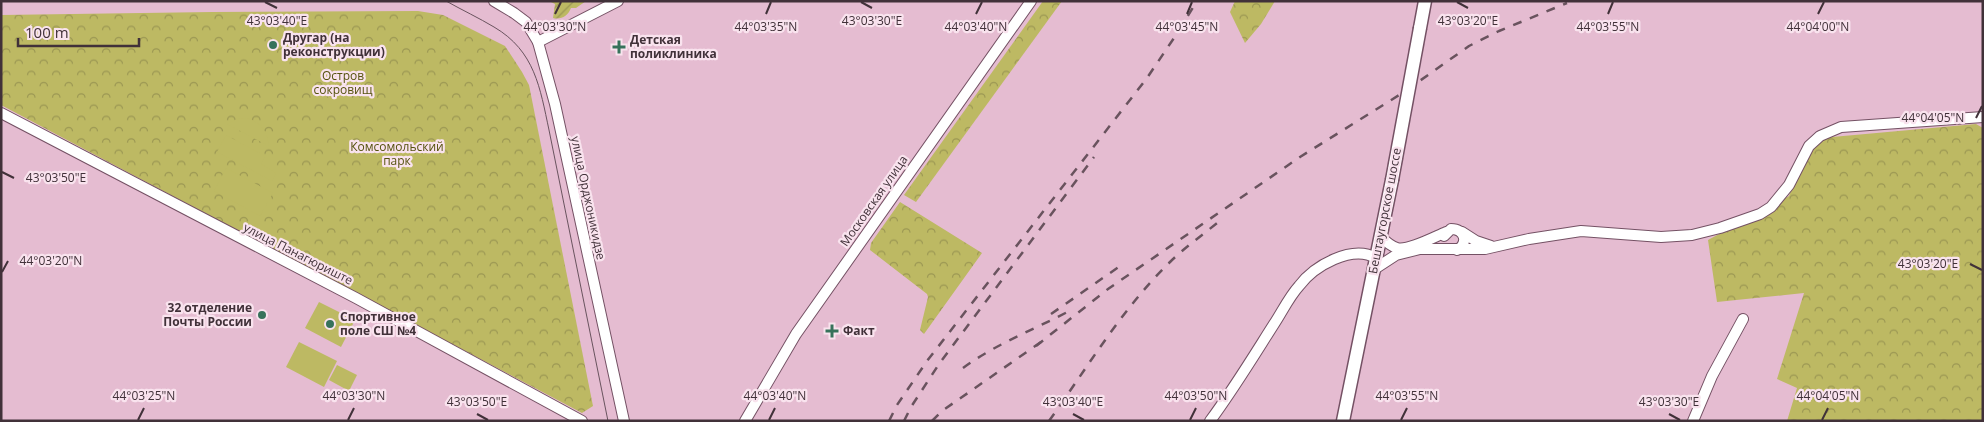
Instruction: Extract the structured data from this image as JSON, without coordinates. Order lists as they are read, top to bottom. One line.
{"streets":{"main road":["Бештаугорское шоссе"],"street":["улица Орджоникидзе","Московская улица","улица Панагюриште"]},"parks":["Остров сокровищ","Комсомольский парк"],"places":{"other":["Другар (на реконструкции)","32 отделение Почты России","Спортивное поле СШ №4"],"health":["Детская поликлиника","Факт"]},"scale_bar":"100 m","coordinates":["43°03'40\"E","43°03'30\"E","43°03'20\"E","44°03'30\"N","44°03'35\"N","44°03'40\"N","44°03'45\"N","44°03'55\"N","44°04'00\"N","44°04'05\"N","43°03'50\"E","44°03'20\"N","44°03'25\"N","44°03'50\"N"]}
